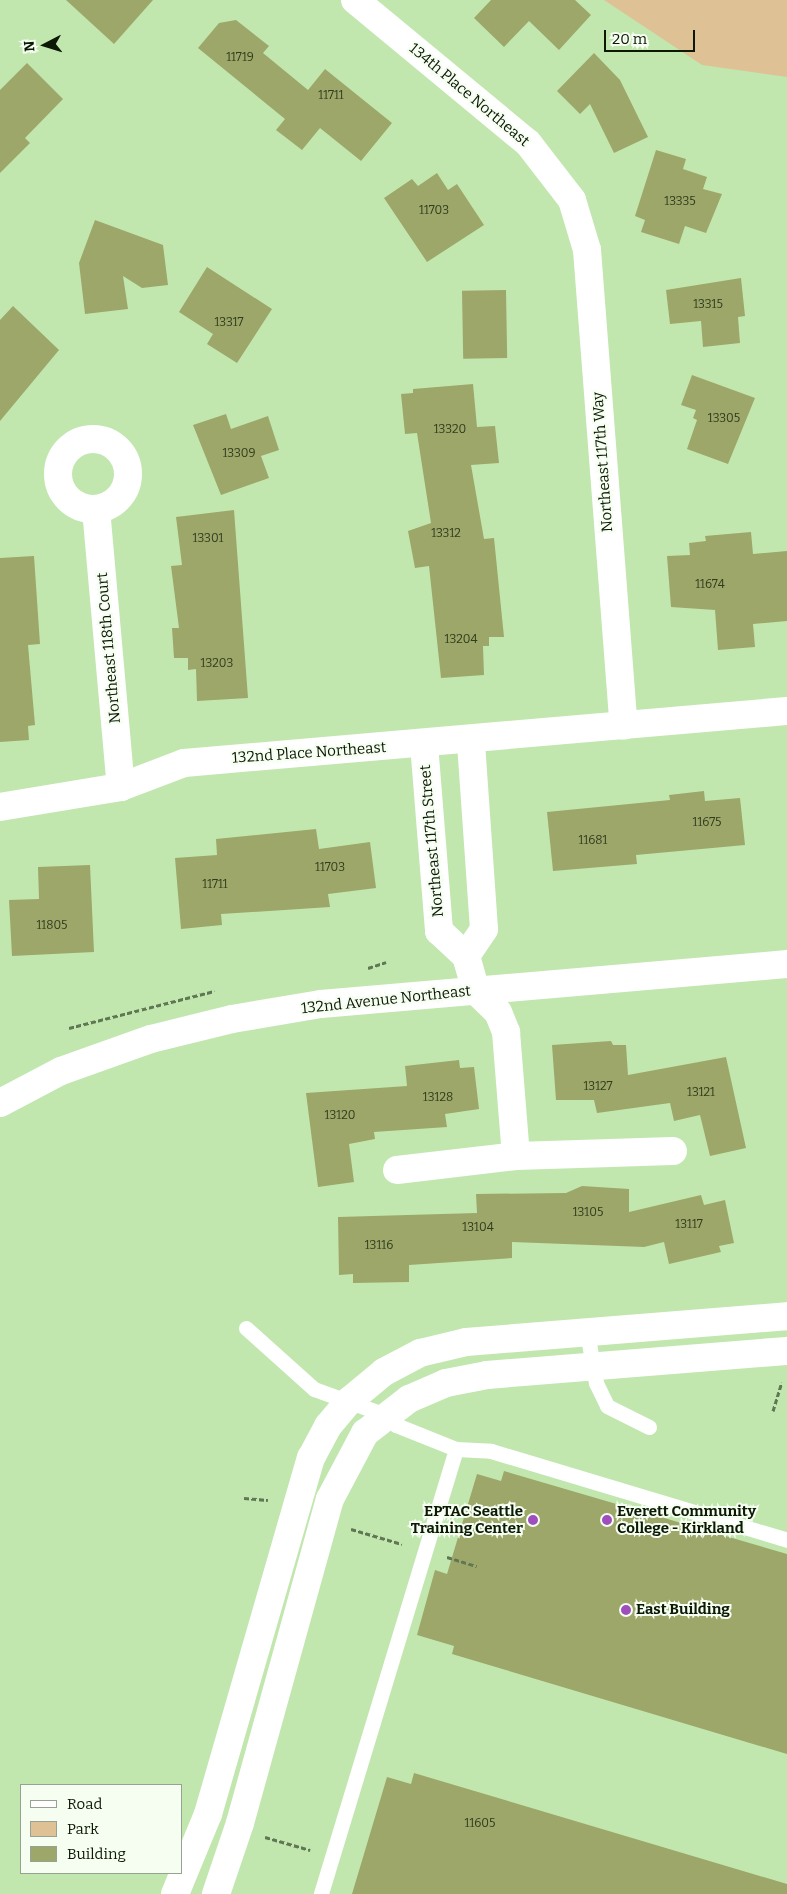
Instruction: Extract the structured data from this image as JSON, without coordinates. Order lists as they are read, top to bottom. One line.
{"streets":{"street":["134th Place Northeast","Northeast 117th Way","Northeast 118th Court","132nd Place Northeast","Northeast 117th Street","132nd Avenue Northeast"]},"crossings":[["134th Place Northeast","Northeast 117th Way"],["Northeast 117th Way","132nd Place Northeast"],["Northeast 118th Court","132nd Place Northeast"],["132nd Place Northeast","Northeast 117th Street"]],"places":["EPTAC Seattle Training Center","Everett Community College - Kirkland","East Building"],"house_numbers":["11719","11711","13335","11703","13315","13317","13305","13320","13309","13312","13301","11674","13204","13203","11675","11681","11703","11711","11805","13127","13121","13128","13120","13105","13117","13104","13116","11605"],"legend":["Road","Park","Building"],"scale_bar":"20 m","north":"left"}
